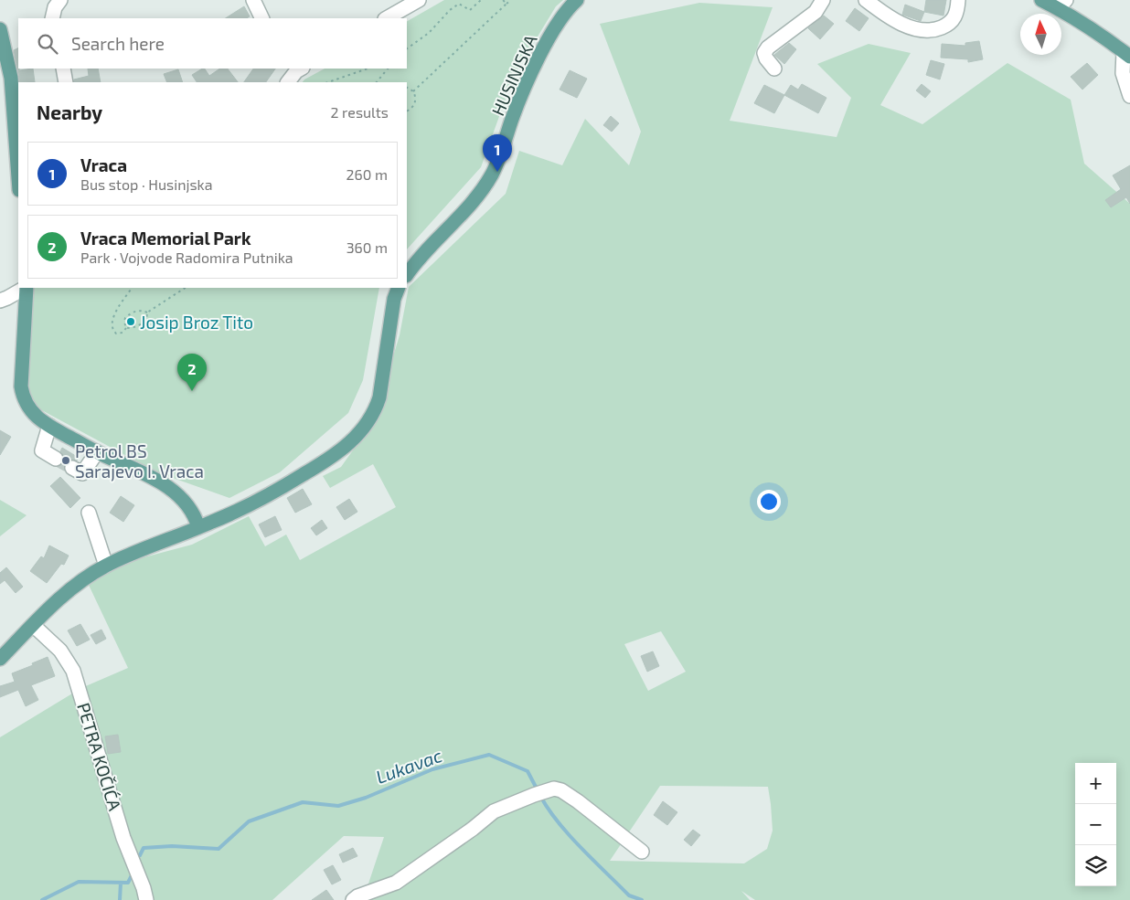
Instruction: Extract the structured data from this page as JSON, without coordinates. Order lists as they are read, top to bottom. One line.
{"streets":{"main road":["HUSINJSKA"],"street":["PETRA KOČIĆA"]},"water":["Lukavac"],"places":["Josip Broz Tito","Petrol BS Sarajevo I. Vraca"],"north":"top","page":{"search":"Search here","heading":["Nearby","2 results"],"pins":["1","2"],"list":[{"mark":"1","name":"Vraca","note":"Bus stop · Husinjska","value":"260 m"},{"mark":"2","name":"Vraca Memorial Park","note":"Park · Vojvode Radomira Putnika","value":"360 m"}],"map_buttons":["+","−"]}}
